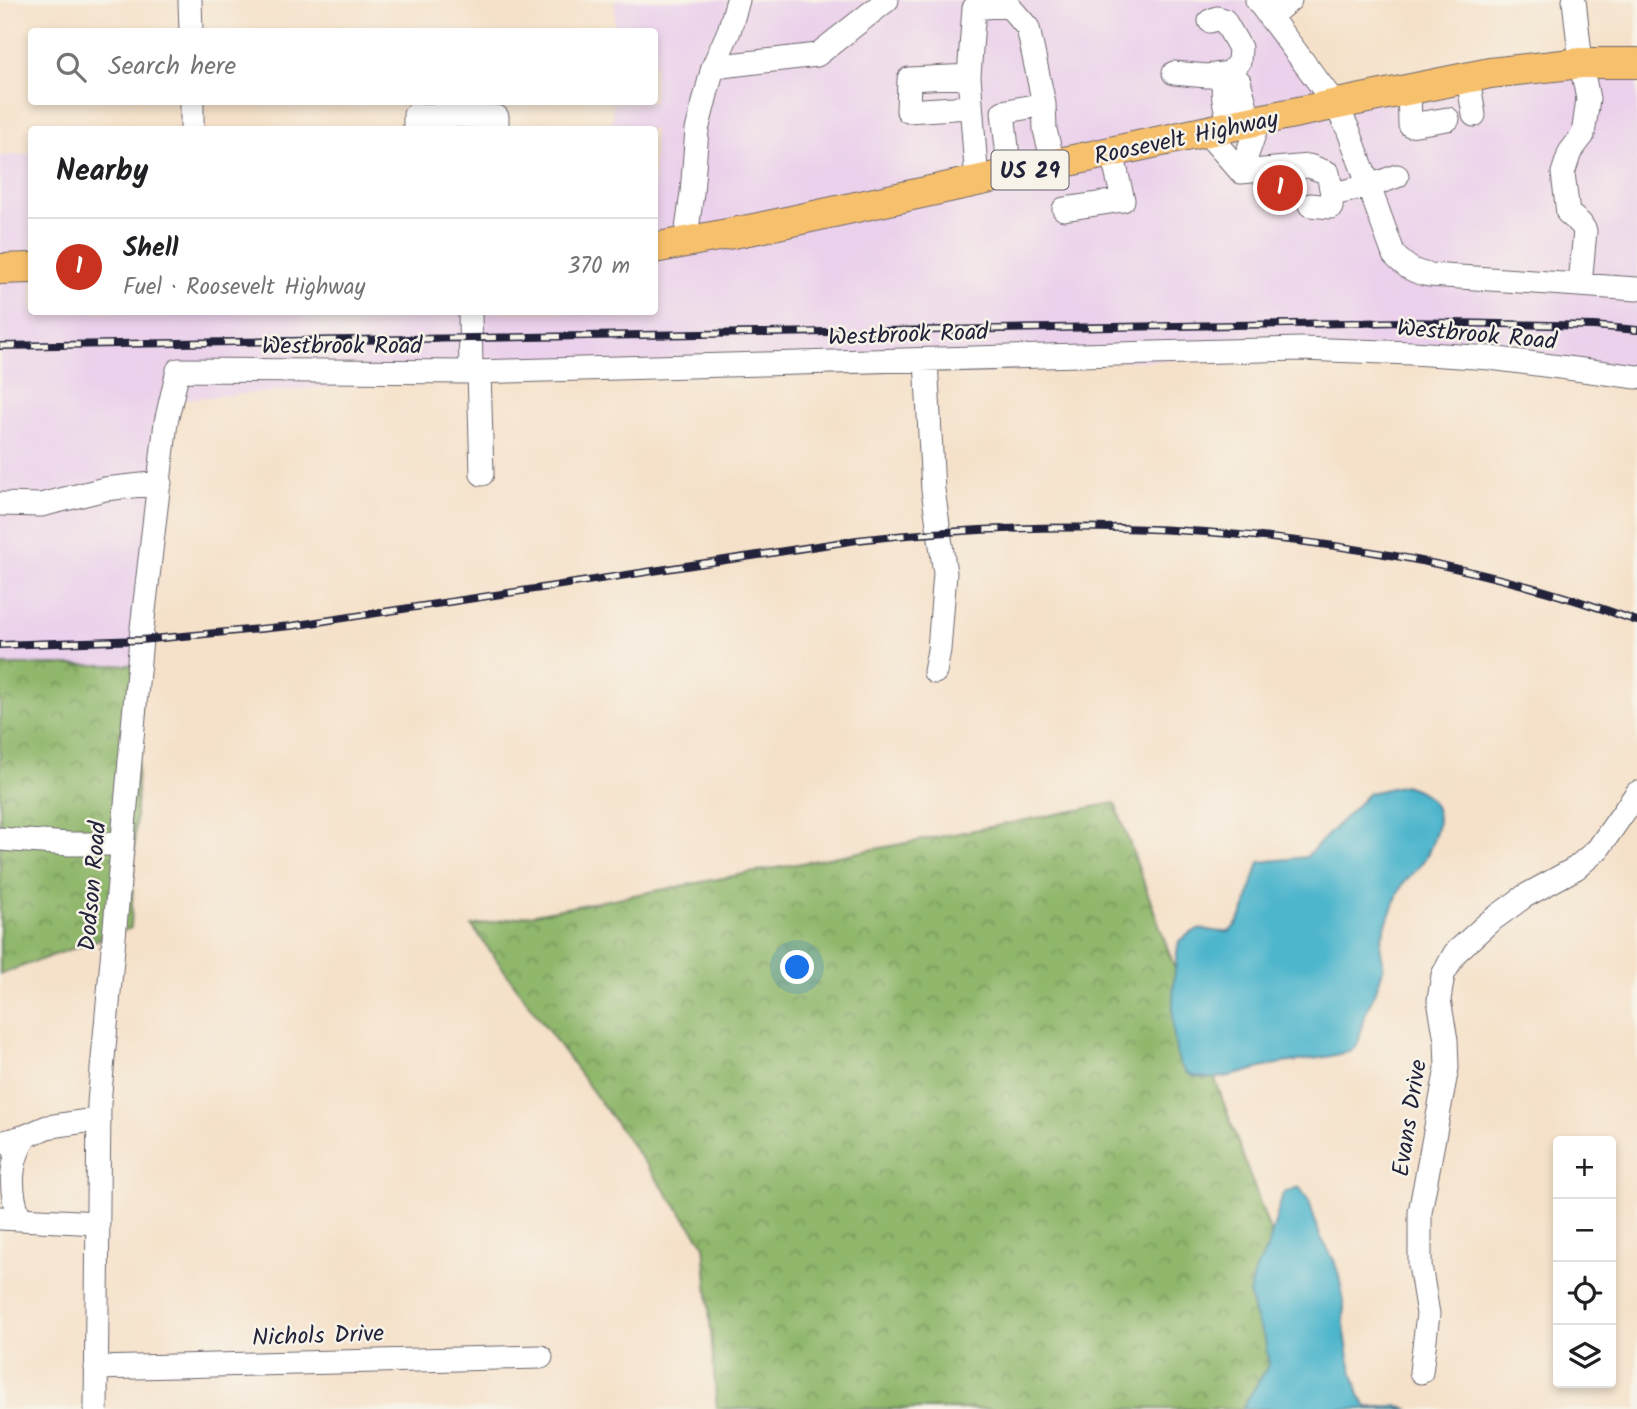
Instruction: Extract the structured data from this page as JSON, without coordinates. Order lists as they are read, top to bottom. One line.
{"streets":{"main road":["Roosevelt Highway","US 29"],"street":["Westbrook Road","Dodson Road","Evans Drive","Nichols Drive"]},"crossings":[["Westbrook Road","Dodson Road"],["Dodson Road","Nichols Drive"]],"page":{"search":"Search here","heading":"Nearby","pins":"1","list":[{"mark":"1","name":"Shell","note":"Fuel · Roosevelt Highway","value":"370 m"}],"map_buttons":["+","−"]}}
